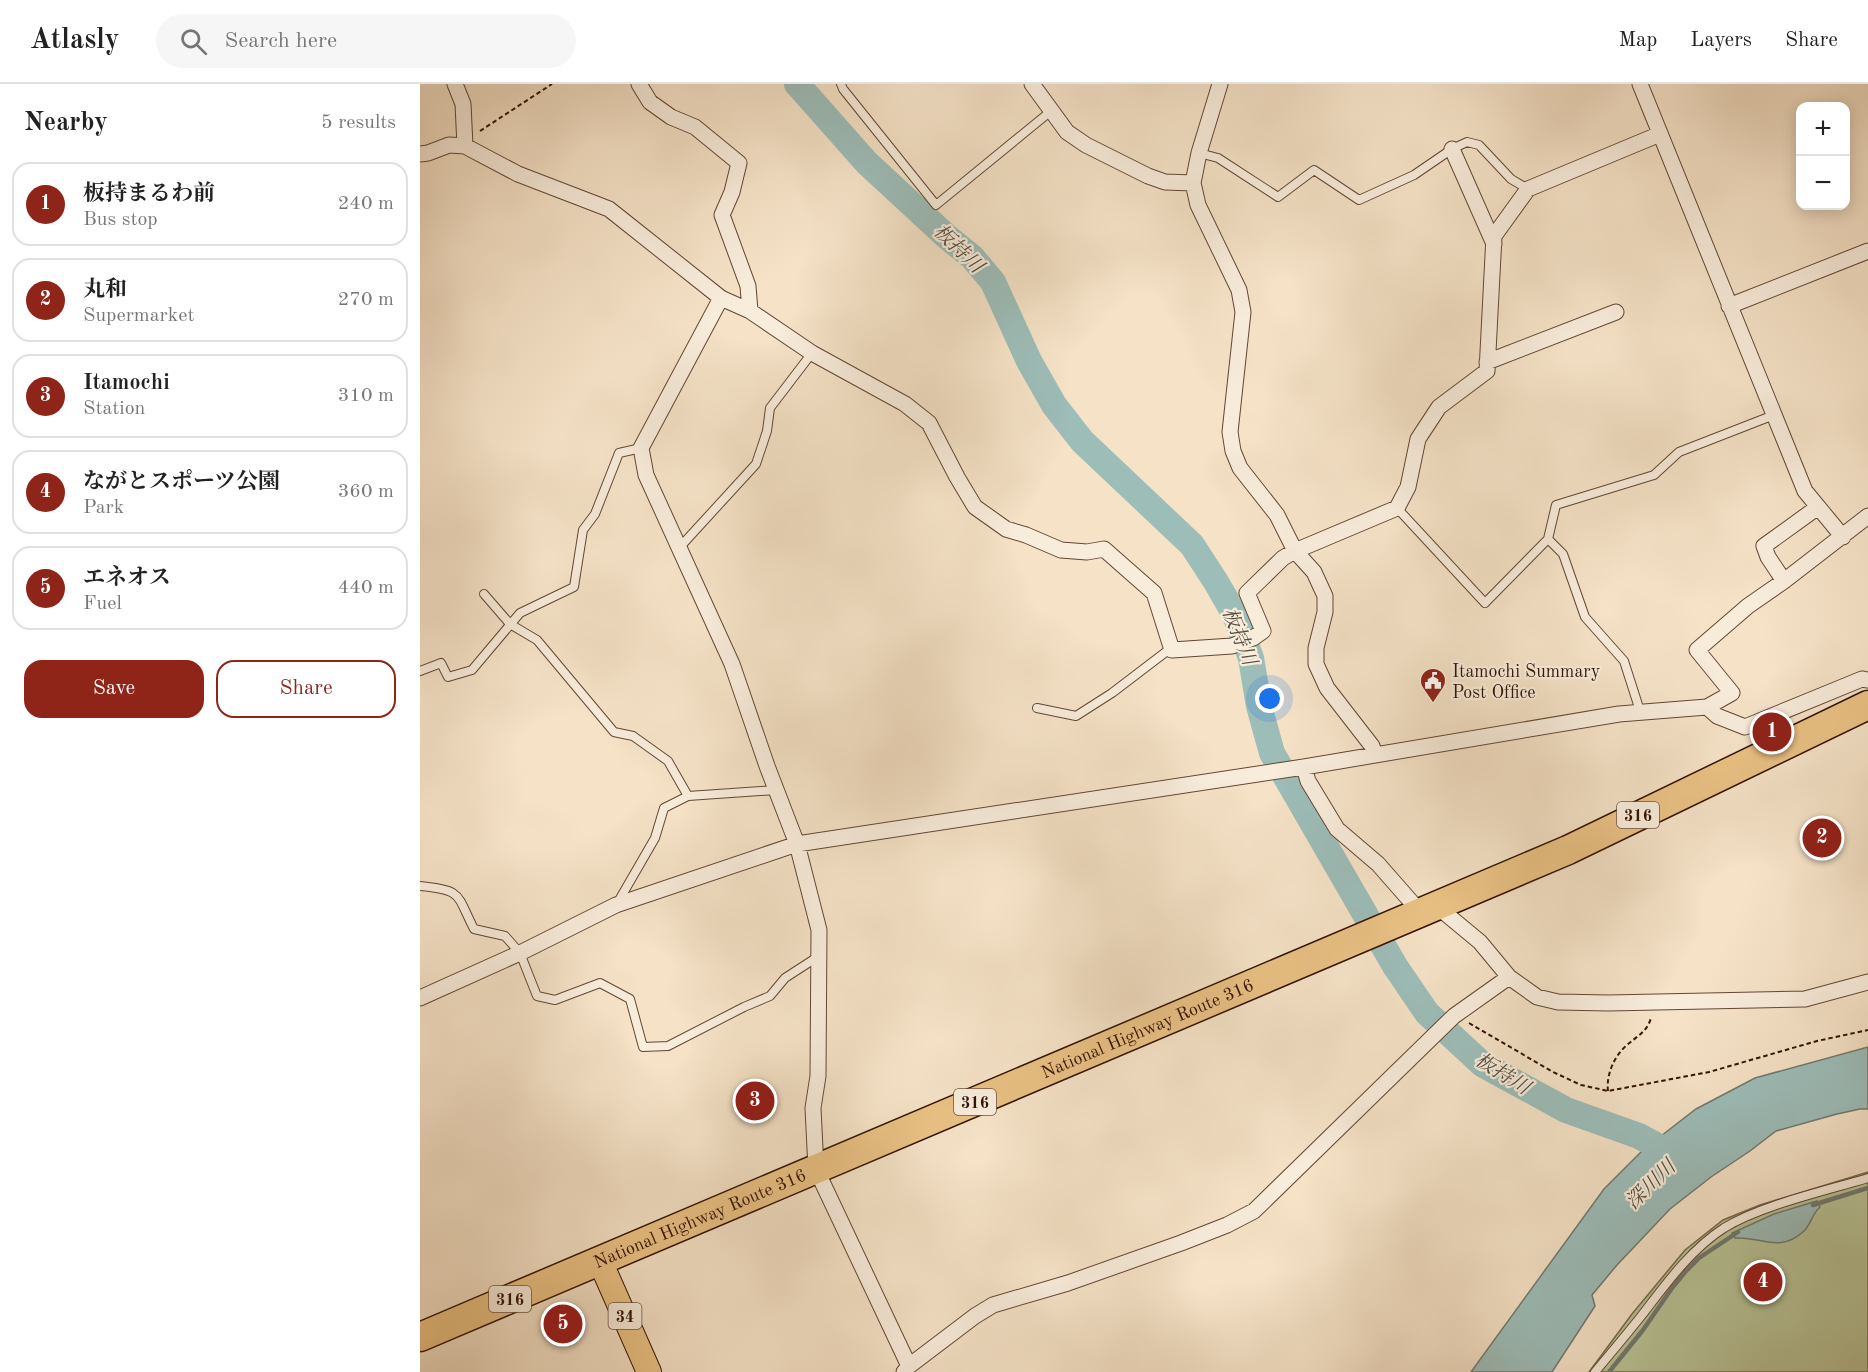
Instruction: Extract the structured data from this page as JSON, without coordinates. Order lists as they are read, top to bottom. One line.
{"streets":{"highway":["316","National Highway Route 316"],"main road":["34"]},"crossings":[["National Highway Route 316","34"]],"water":["板持川","深川川"],"places":{"public building":["Itamochi Summary Post Office"]},"page":{"header":"Atlasly","search":"Search here","nav":["Map","Layers","Share"],"heading":["Nearby","5 results"],"map_buttons":["+","−"],"list":[{"mark":"1","name":"板持まるわ前","note":"Bus stop","value":"240 m"},{"mark":"2","name":"丸和","note":"Supermarket","value":"270 m"},{"mark":"3","name":"Itamochi","note":"Station","value":"310 m"},{"mark":"4","name":"ながとスポーツ公園","note":"Park","value":"360 m"},{"mark":"5","name":"エネオス","note":"Fuel","value":"440 m"}],"buttons":["Save","Share"],"pins":["1","2","3","4","5"]}}
